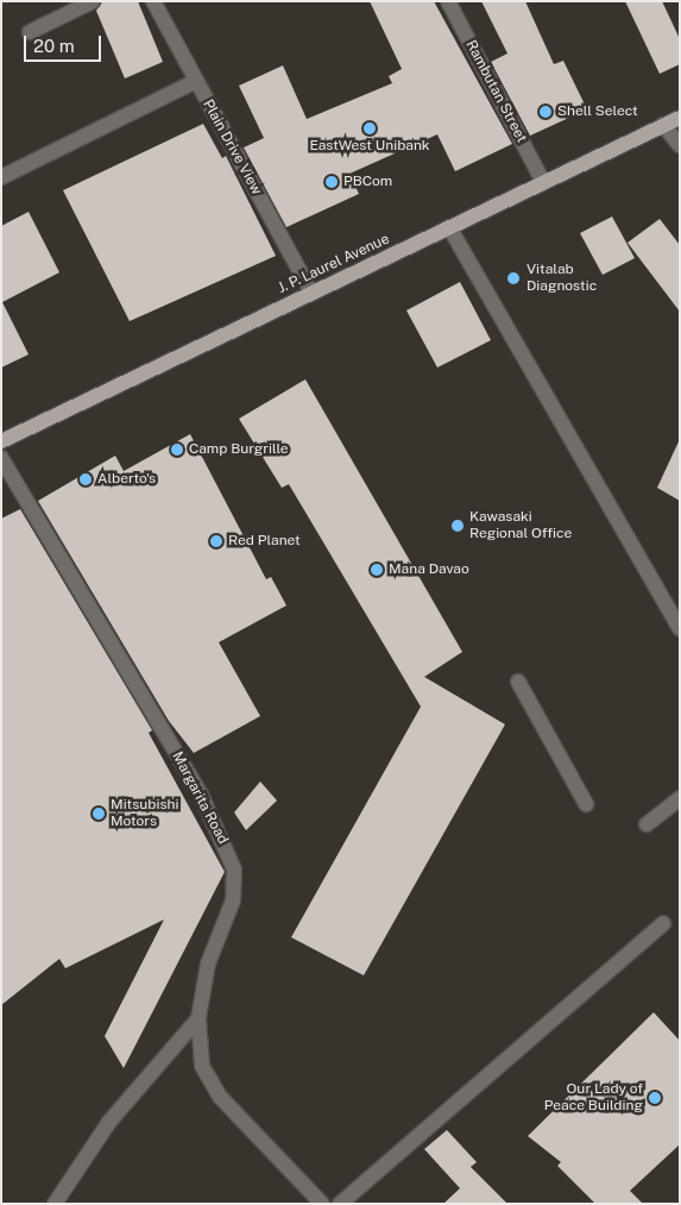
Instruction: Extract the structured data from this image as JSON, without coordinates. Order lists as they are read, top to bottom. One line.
{"streets":{"main road":["J. P. Laurel Avenue"],"street":["Rambutan Street","Plain Drive View","Margarita Road"]},"crossings":[["Rambutan Street","J. P. Laurel Avenue"],["Plain Drive View","J. P. Laurel Avenue"]],"places":["Shell Select","EastWest Unibank","PBCom","Vitalab Diagnostic","Camp Burgrille","Alberto's","Kawasaki Regional Office","Red Planet","Mana Davao","Mitsubishi Motors","Our Lady of Peace Building"],"scale_bar":"20 m"}
